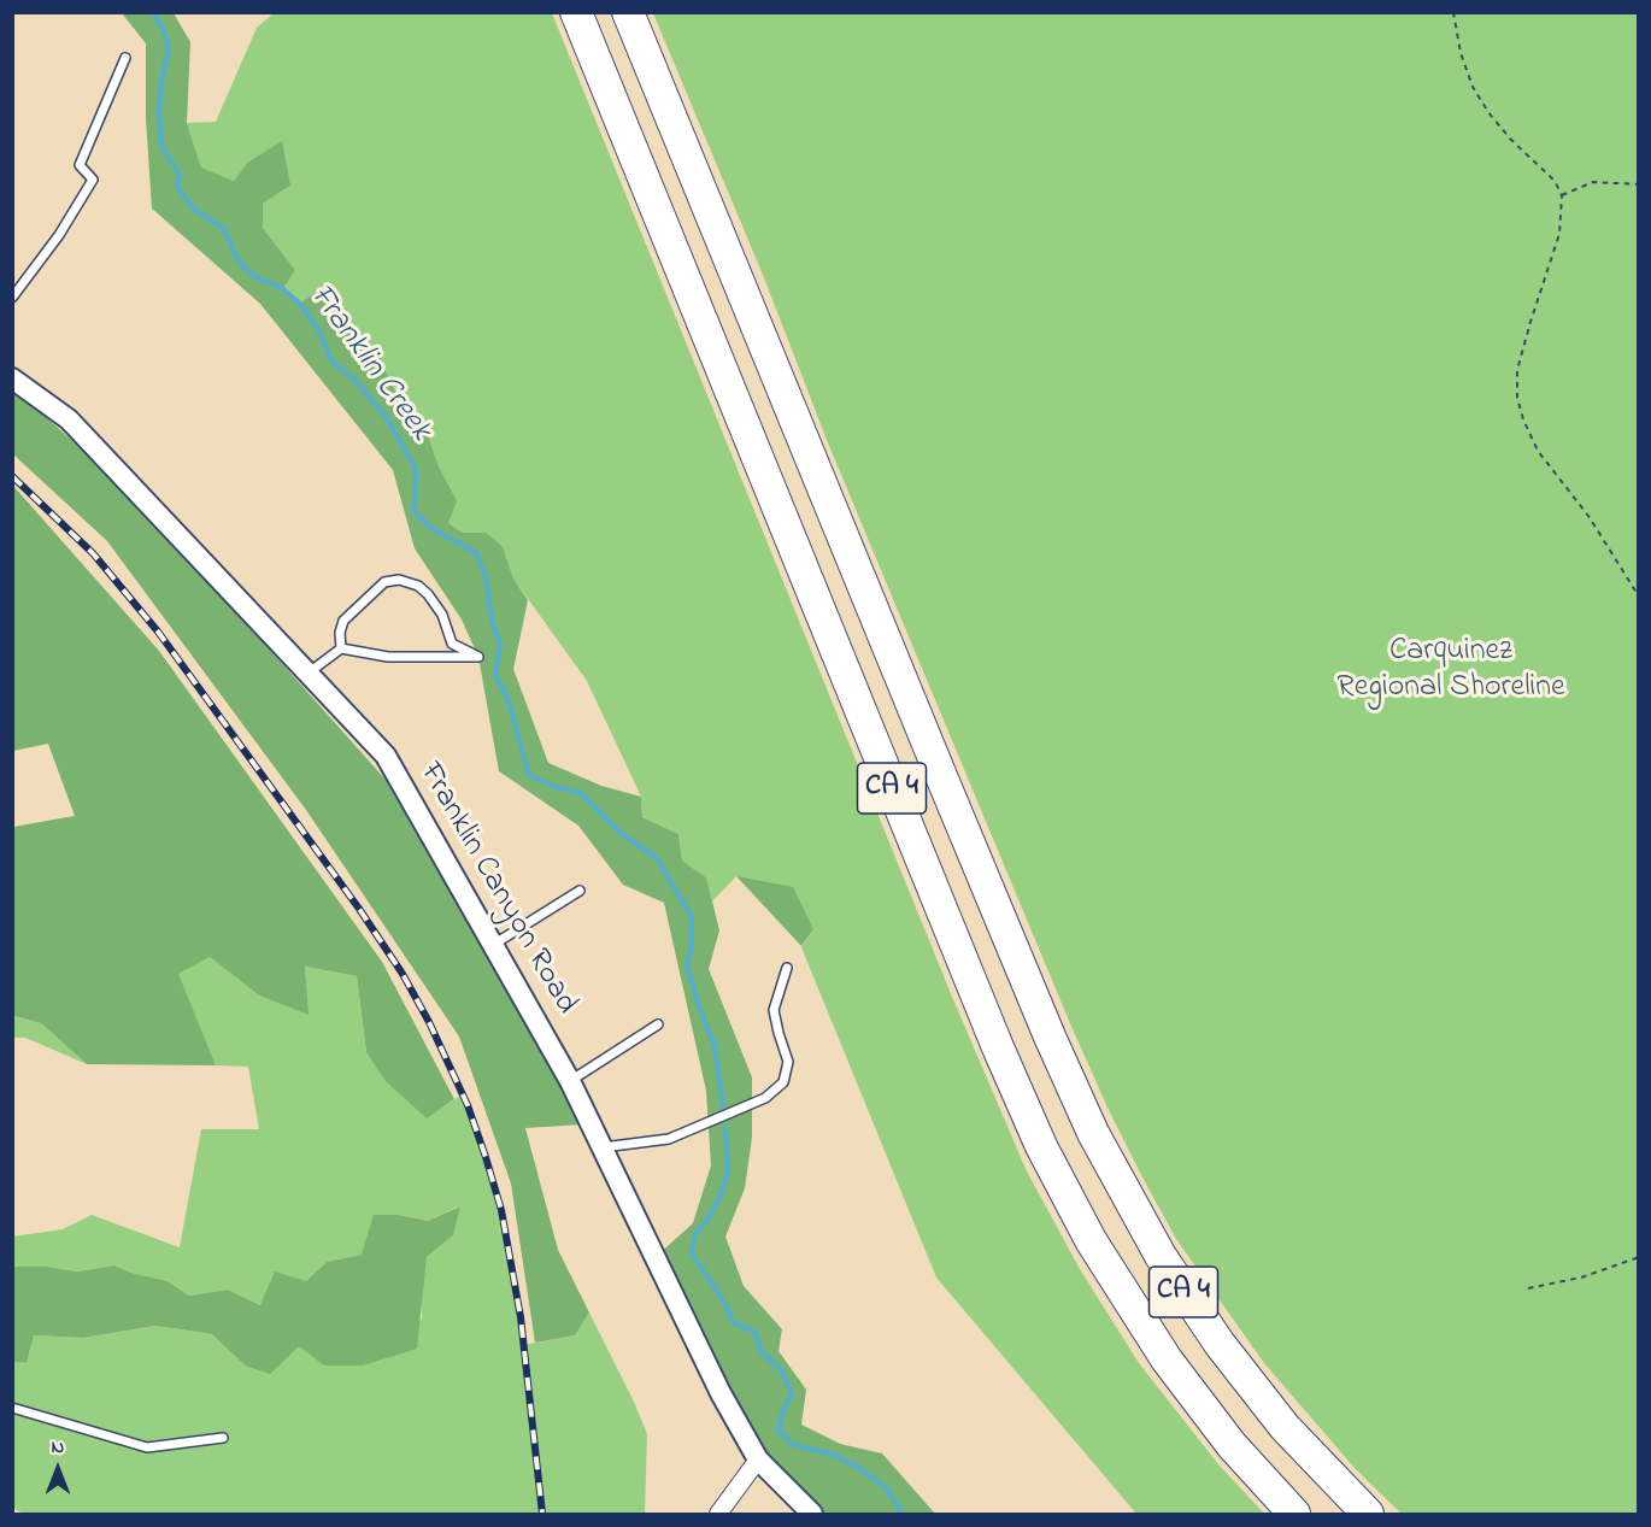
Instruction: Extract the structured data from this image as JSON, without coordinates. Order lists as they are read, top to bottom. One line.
{"streets":{"highway":["CA 4"],"street":["Franklin Canyon Road"]},"water":["Franklin Creek"],"parks":["Carquinez Regional Shoreline"],"north":"top"}
